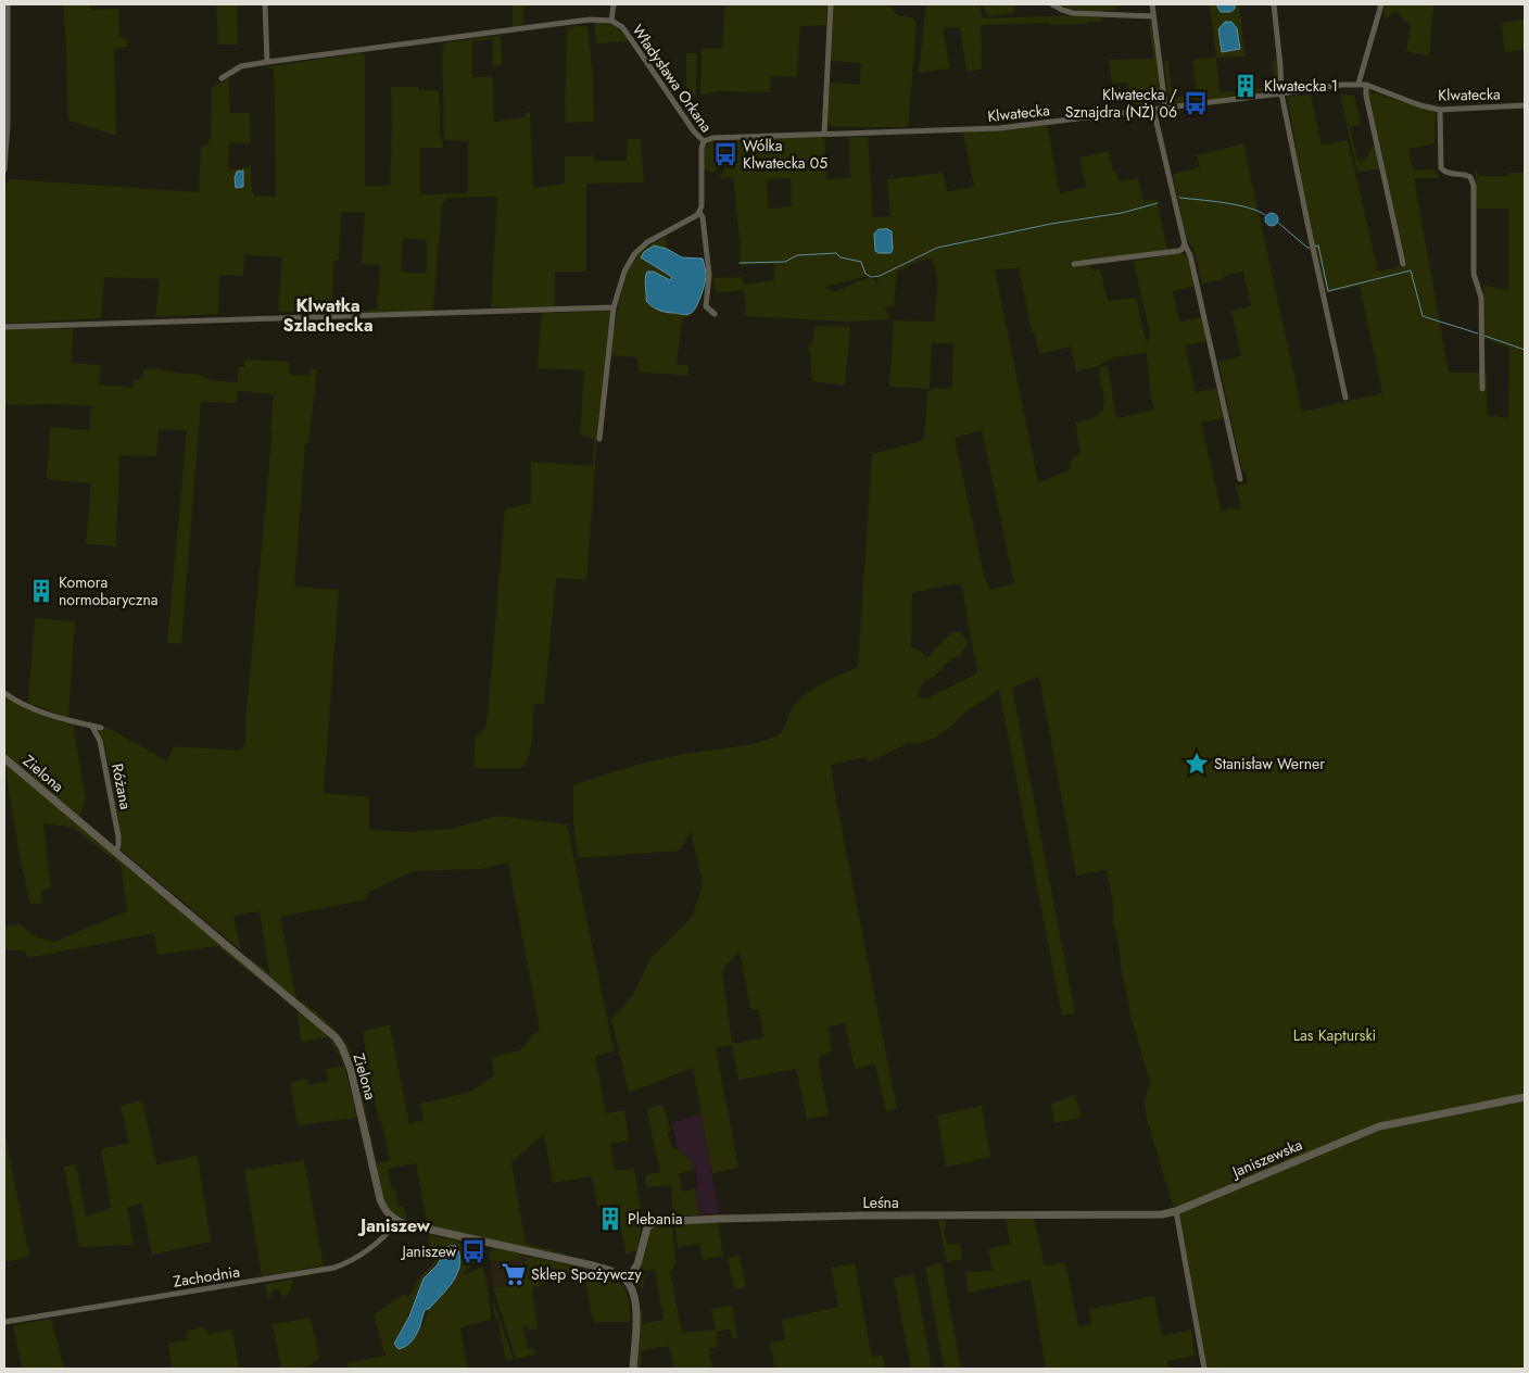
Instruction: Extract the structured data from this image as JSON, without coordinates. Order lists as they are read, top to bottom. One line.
{"streets":{"street":["Władysława Orkana","Klwatecka","Zielona","Różana","Janiszewska","Leśna","Zachodnia"]},"crossings":[["Władysława Orkana","Klwatecka"],["Zielona","Różana"],["Zielona","Zachodnia"],["Janiszewska","Leśna"]],"districts":["Klwatka Szlachecka","Janiszew"],"parks":["Las Kapturski"],"places":{"building":["Klwatecka 1","Komora normobaryczna","Plebania"],"bus stop":["Klwatecka / Sznajdra (NŻ) 06","Wólka Klwatecka 05","Janiszew"],"place":["Stanisław Werner"],"supermarket":["Sklep Spożywczy"]}}
